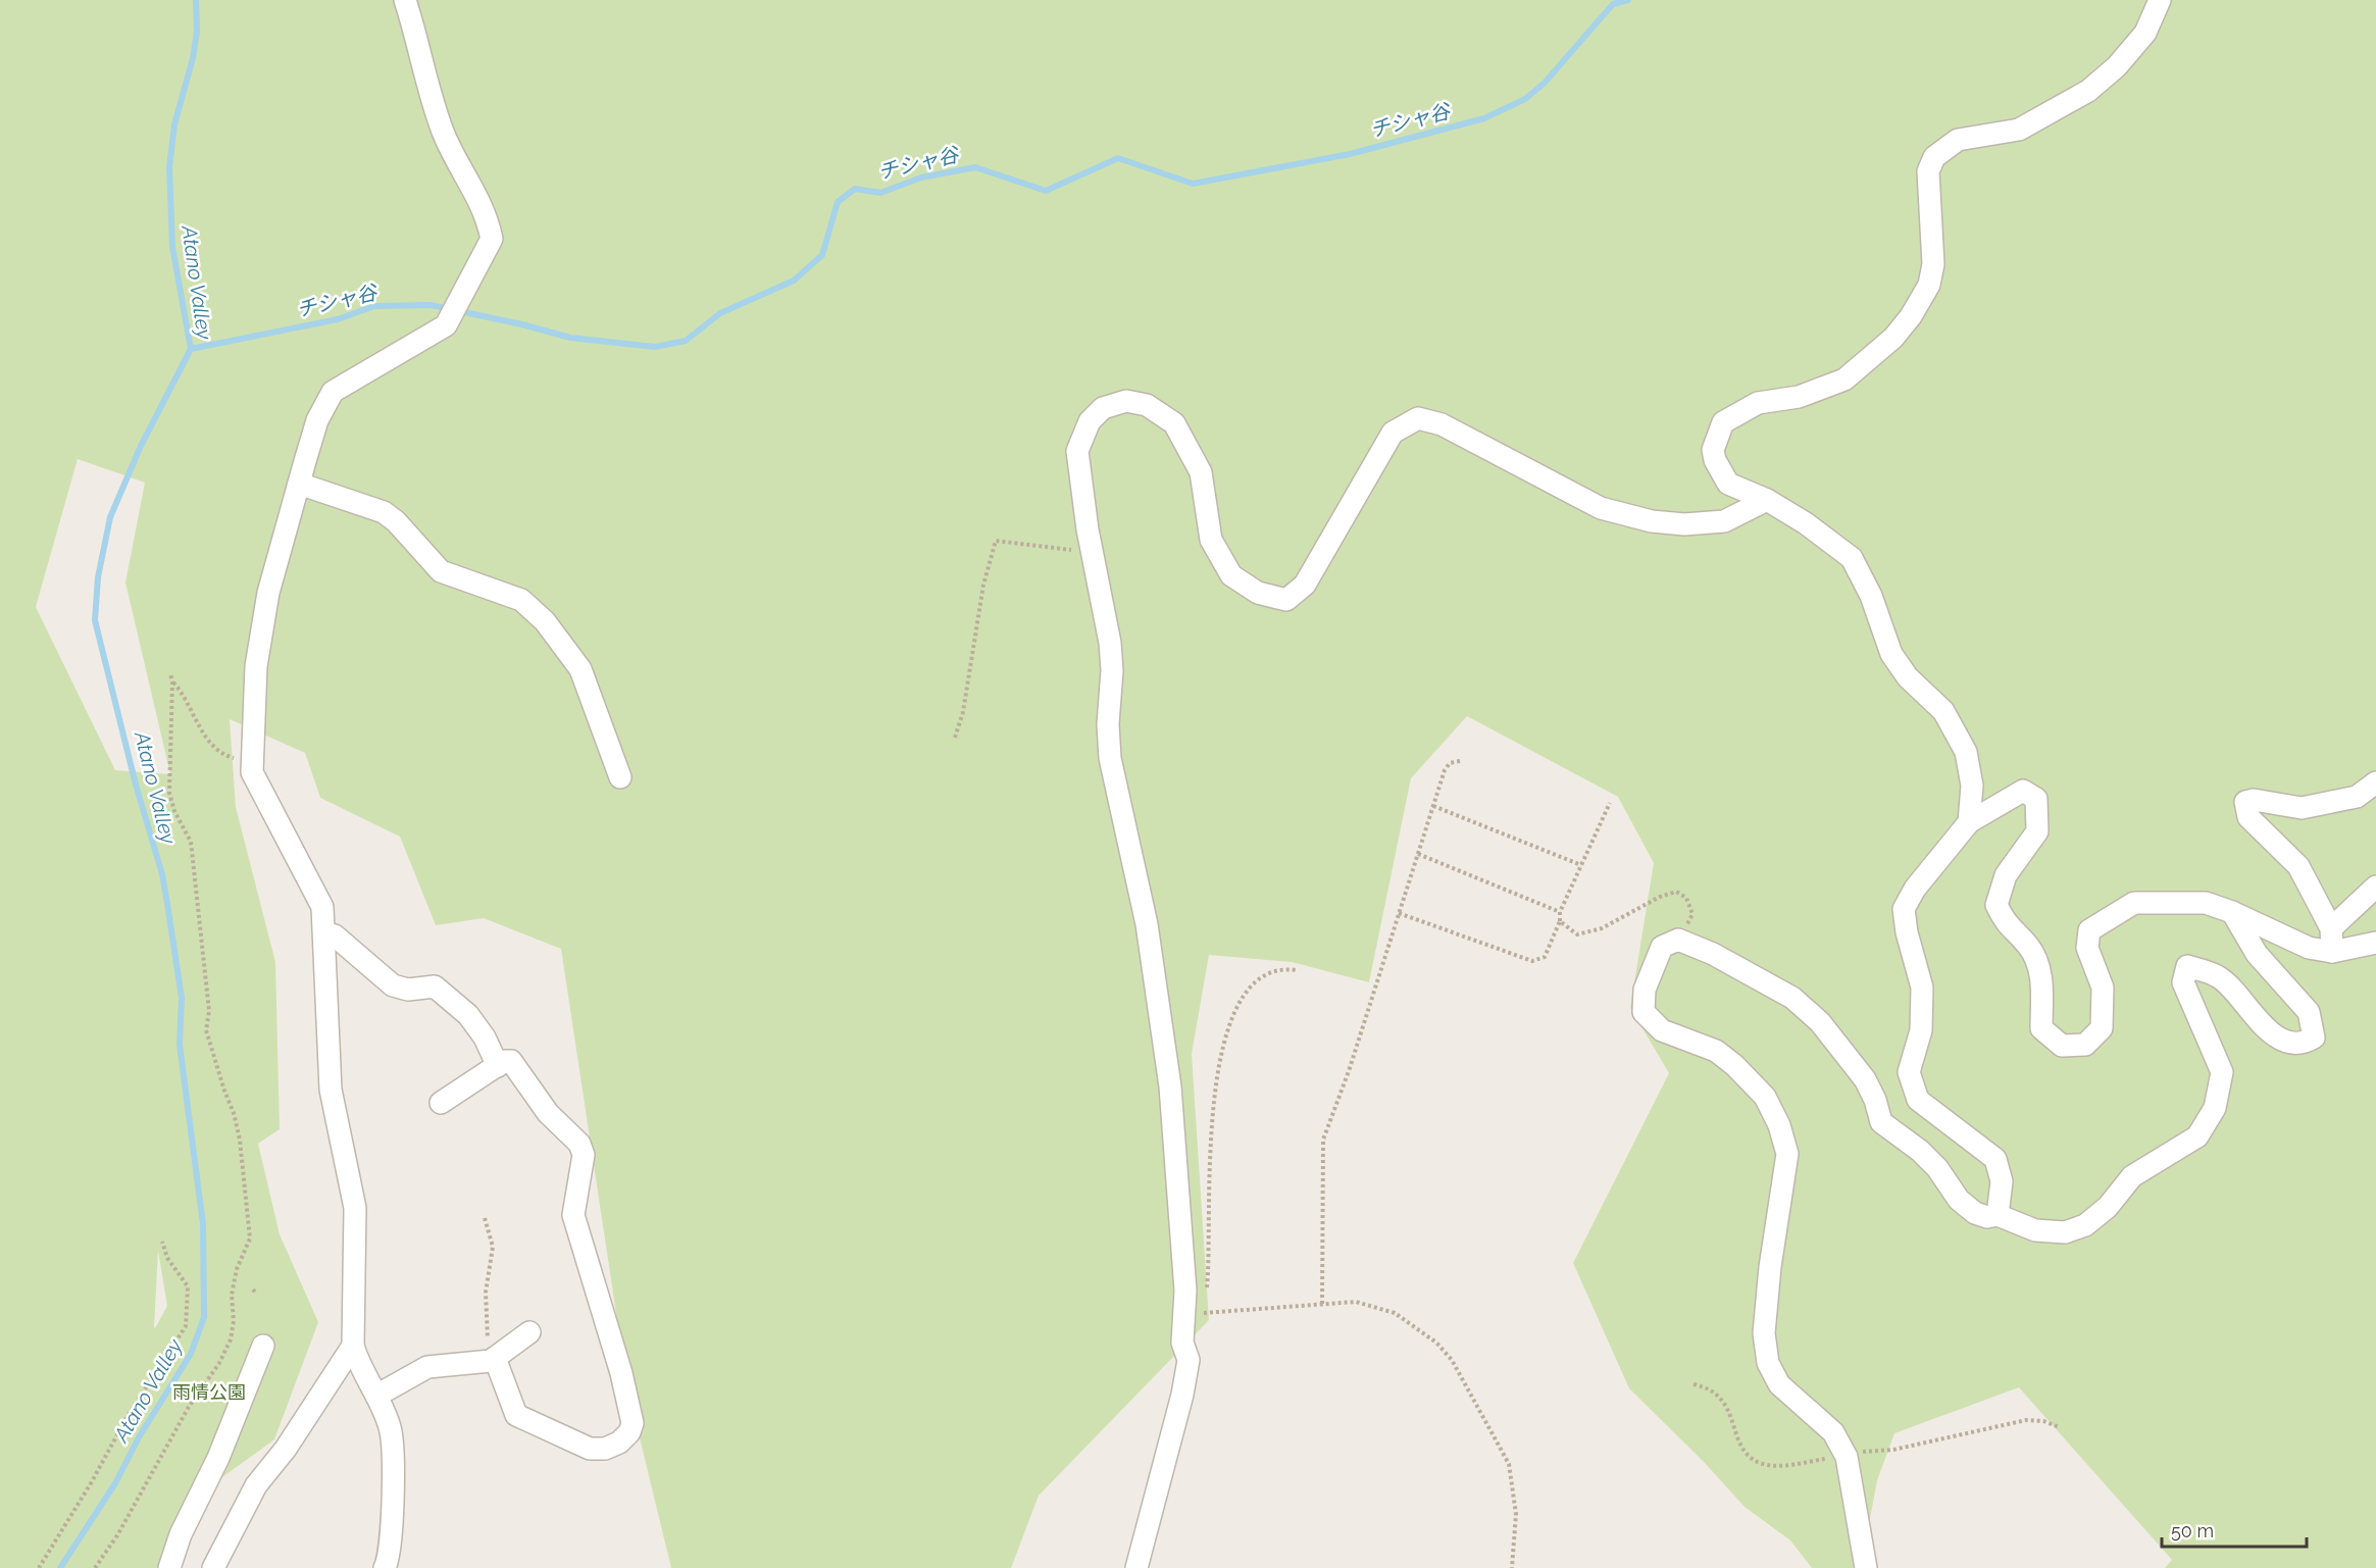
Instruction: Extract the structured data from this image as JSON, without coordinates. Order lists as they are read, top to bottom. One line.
{"water":["チシャ谷","Atano Valley"],"parks":["雨情公園"],"scale_bar":"50 m"}
